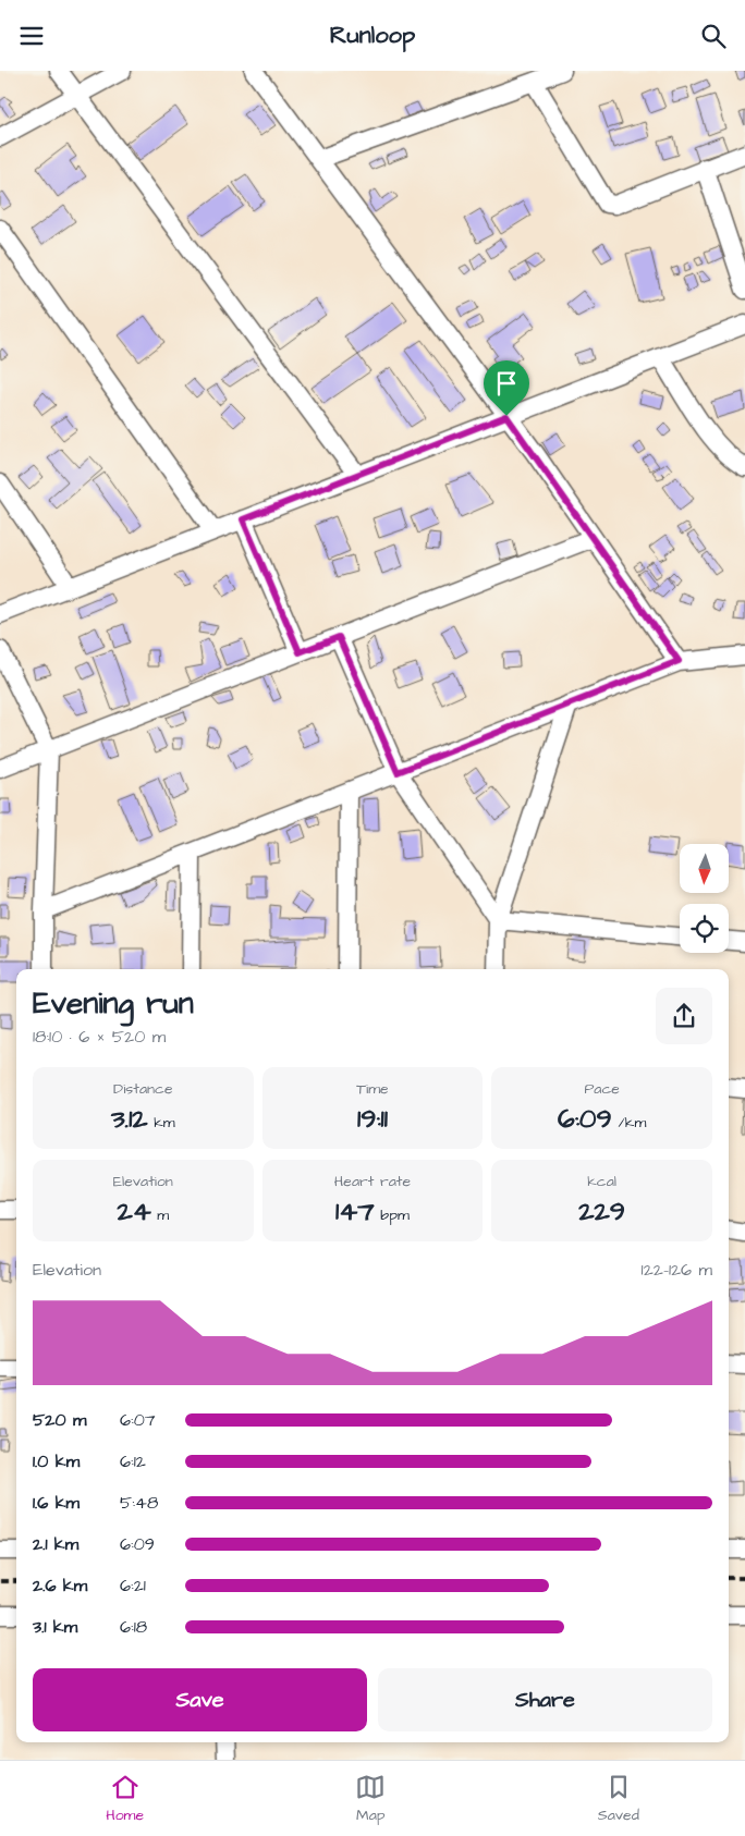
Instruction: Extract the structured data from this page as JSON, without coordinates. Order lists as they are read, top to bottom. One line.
{"north":"bottom","page":{"header":"Runloop","heading":["Evening run","18:10 · 6 × 520 m"],"stats":[["Distance","3.12 km"],["Time","19:11"],["Pace","6:09 /km"],["Elevation","24 m"],["Heart rate","147 bpm"],["kcal","229"]],"chart":["Elevation","122–126 m"],"list":[{"name":"520 m","note":"6:07"},{"name":"1.0 km","note":"6:12"},{"name":"1.6 km","note":"5:48"},{"name":"2.1 km","note":"6:09"},{"name":"2.6 km","note":"6:21"},{"name":"3.1 km","note":"6:18"}],"buttons":["Save","Share"],"tabs":["Home","Map","Saved"]}}
